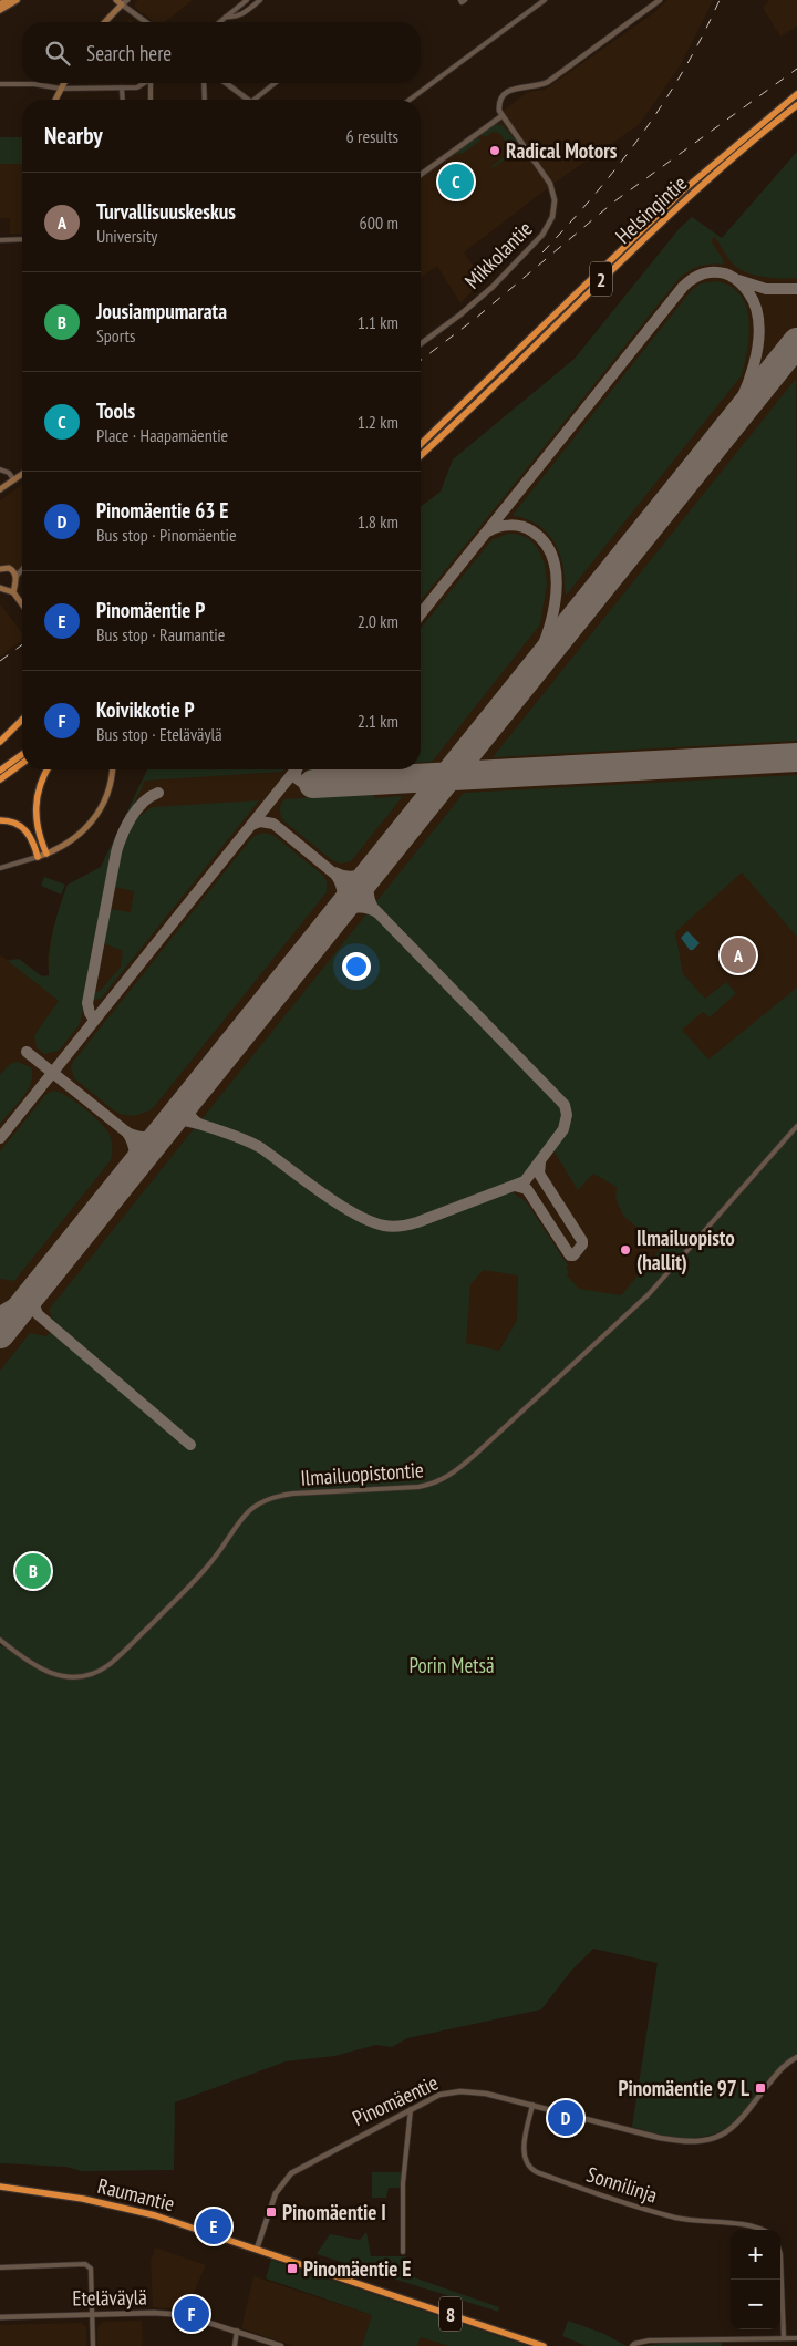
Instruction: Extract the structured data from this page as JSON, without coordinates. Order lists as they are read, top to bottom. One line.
{"streets":{"highway":["Helsingintie","2","Raumantie","8"],"street":["Mikkolantie","Ilmailuopistontie","Pinomäentie","Sonnilinja","Eteläväylä"]},"crossings":[["Pinomäentie","Sonnilinja"],["Pinomäentie","Raumantie"]],"parks":["Porin Metsä"],"places":{"other":["Radical Motors","Ilmailuopisto (hallit)"],"transit":["Pinomäentie 97 L","Pinomäentie I","Pinomäentie E"]},"page":{"search":"Search here","heading":["Nearby","6 results"],"pins":["C","A","B","D","E","F"],"list":[{"mark":"A","name":"Turvallisuuskeskus","note":"University","value":"600 m"},{"mark":"B","name":"Jousiampumarata","note":"Sports","value":"1.1 km"},{"mark":"C","name":"Tools","note":"Place · Haapamäentie","value":"1.2 km"},{"mark":"D","name":"Pinomäentie 63 E","note":"Bus stop · Pinomäentie","value":"1.8 km"},{"mark":"E","name":"Pinomäentie P","note":"Bus stop · Raumantie","value":"2.0 km"},{"mark":"F","name":"Koivikkotie P","note":"Bus stop · Eteläväylä","value":"2.1 km"}],"map_buttons":["+","−"]}}
